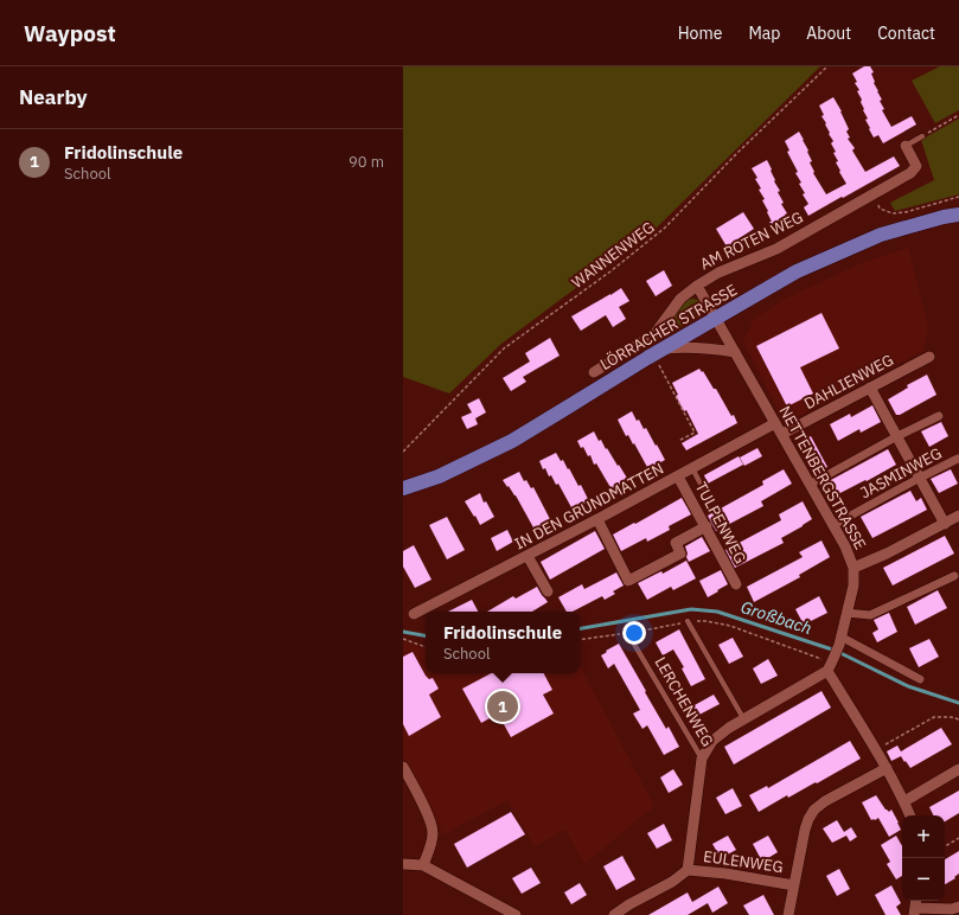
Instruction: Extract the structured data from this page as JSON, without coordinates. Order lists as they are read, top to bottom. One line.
{"streets":{"main road":["LÖRRACHER STRASSE"],"street":["AM ROTEN WEG","DAHLIENWEG","JASMINWEG","NETTENBERGSTRASSE","IN DEN GRUNDMATTEN","TULPENWEG","EULENWEG"],"lane":["LERCHENWEG"],"path":["WANNENWEG"]},"crossings":[["AM ROTEN WEG","NETTENBERGSTRASSE"],["LÖRRACHER STRASSE","NETTENBERGSTRASSE"],["DAHLIENWEG","NETTENBERGSTRASSE"],["JASMINWEG","NETTENBERGSTRASSE"],["NETTENBERGSTRASSE","IN DEN GRUNDMATTEN"],["IN DEN GRUNDMATTEN","TULPENWEG"]],"water":["Großbach"],"page":{"header":"Waypost","nav":["Home","Map","About","Contact"],"heading":"Nearby","list":[{"mark":"1","name":"Fridolinschule","note":"School","value":"90 m"}],"popup":["Fridolinschule","School"],"pins":"1","map_buttons":["+","−"]}}
